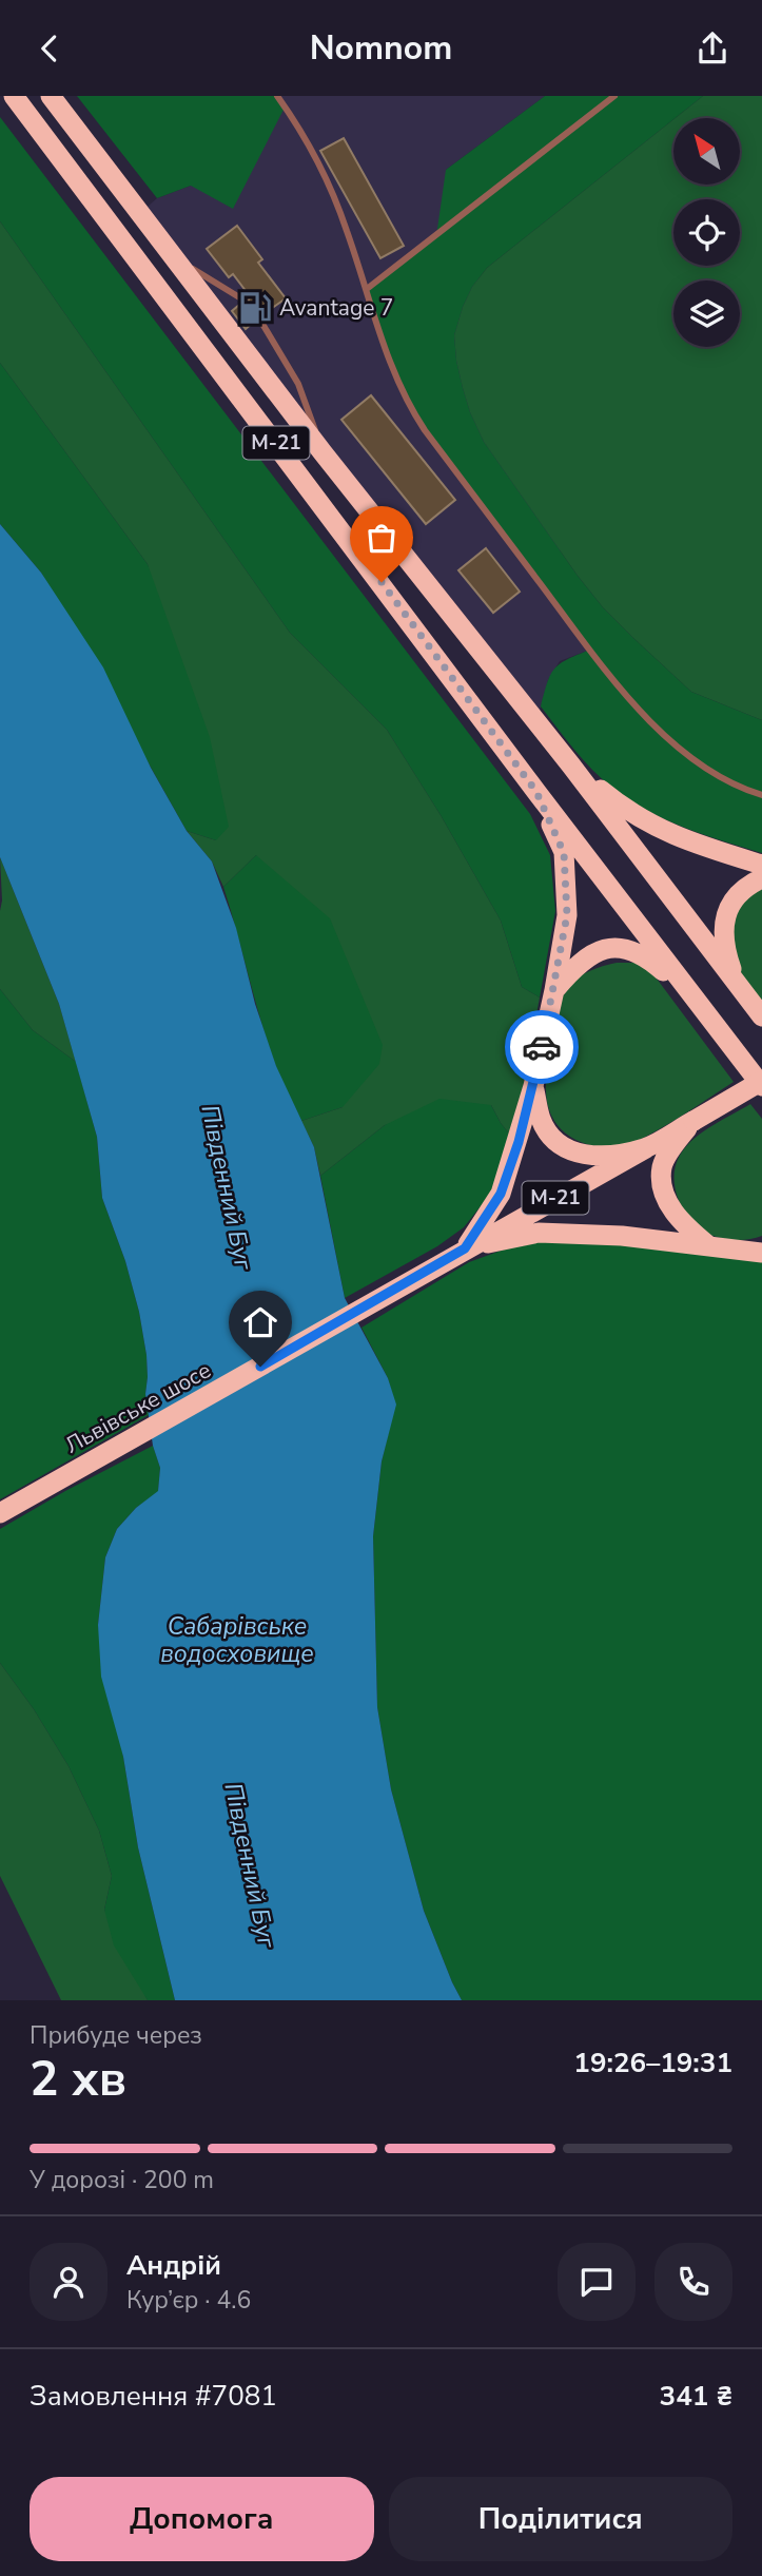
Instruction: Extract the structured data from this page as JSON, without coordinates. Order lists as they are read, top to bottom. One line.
{"streets":{"highway":["М-21","Львівське шосе"]},"crossings":[["М-21","Львівське шосе"]],"water":["Південний Буг","Сабарівське водосховище"],"places":{"fuel station":["Avantage 7"]},"north":"top left","page":{"header":"Nomnom","heading":["2 хв","Прибуде через","19:26–19:31"],"panel":["Андрій","Кур’єр · 4.6","Замовлення #7081","341 ₴"],"bar":"У дорозі · 200 m","buttons":["Допомога","Поділитися"]}}
